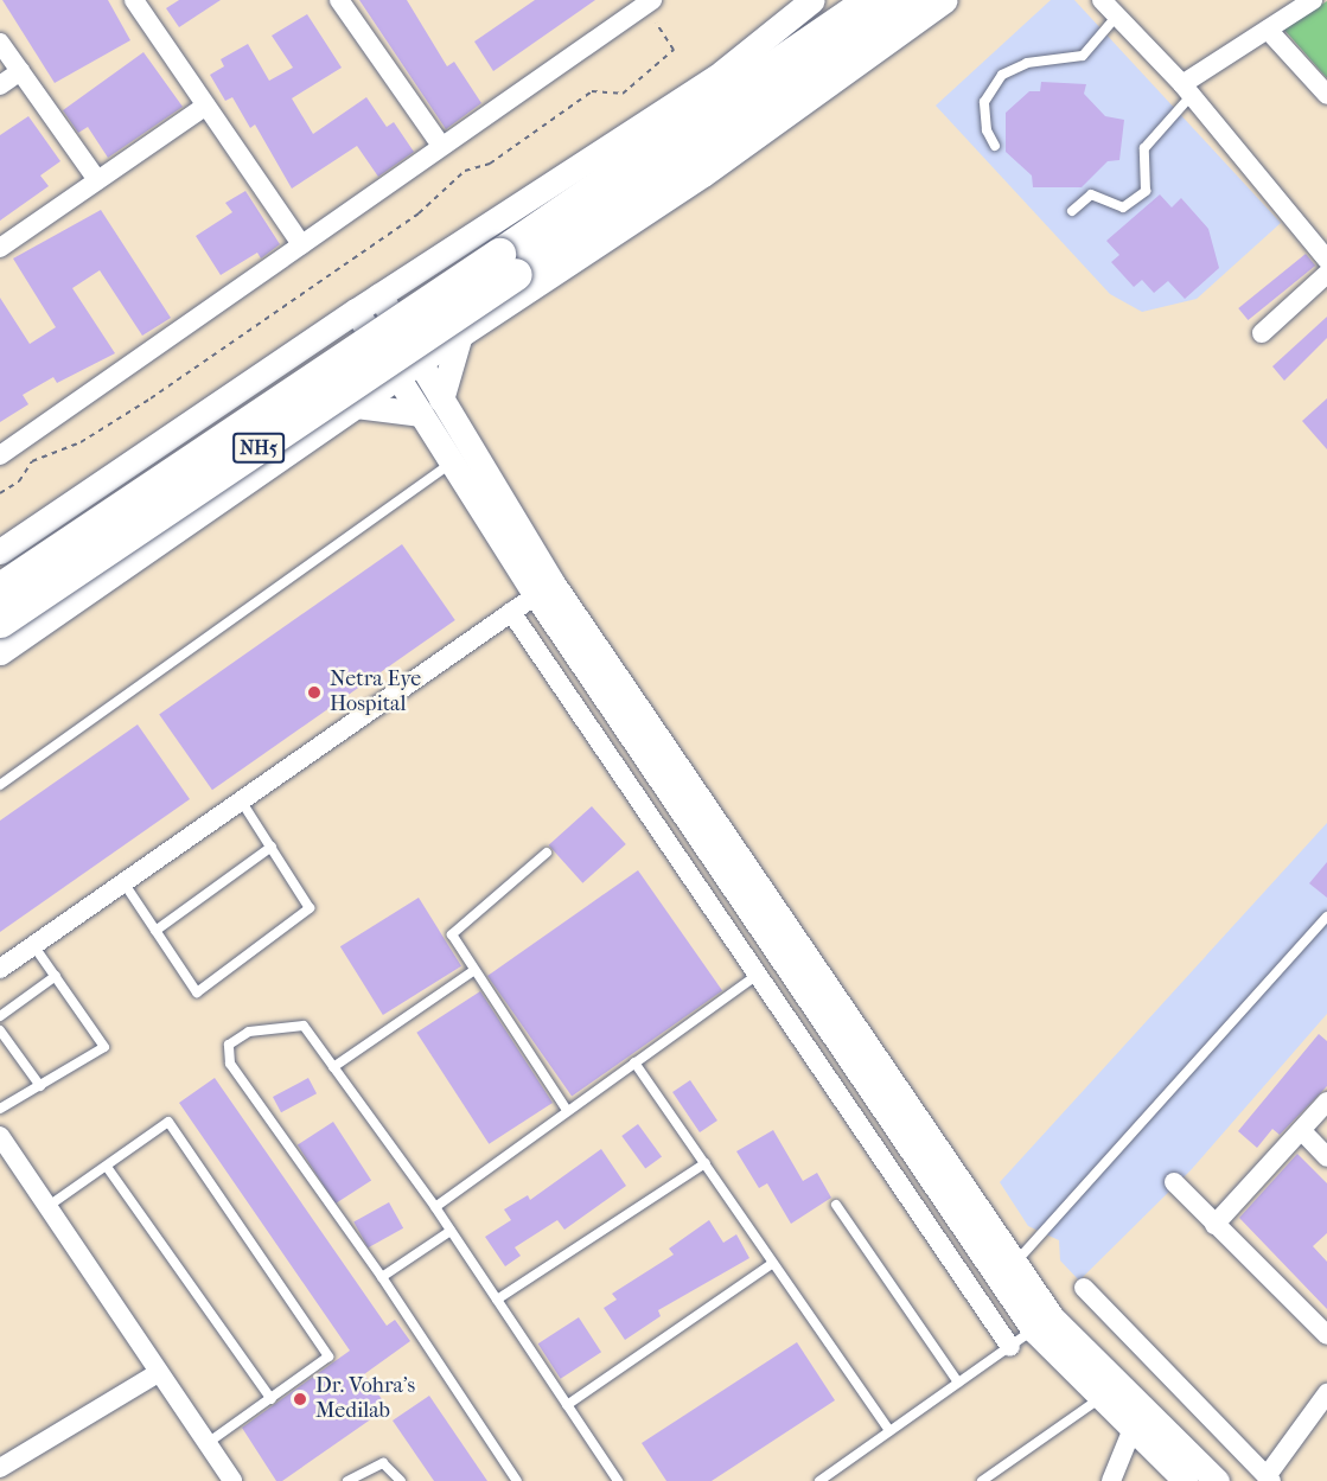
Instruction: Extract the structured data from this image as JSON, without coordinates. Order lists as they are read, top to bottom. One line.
{"streets":{"highway":["NH5"]},"places":["Netra Eye Hospital","Dr. Vohra's Medilab"]}
